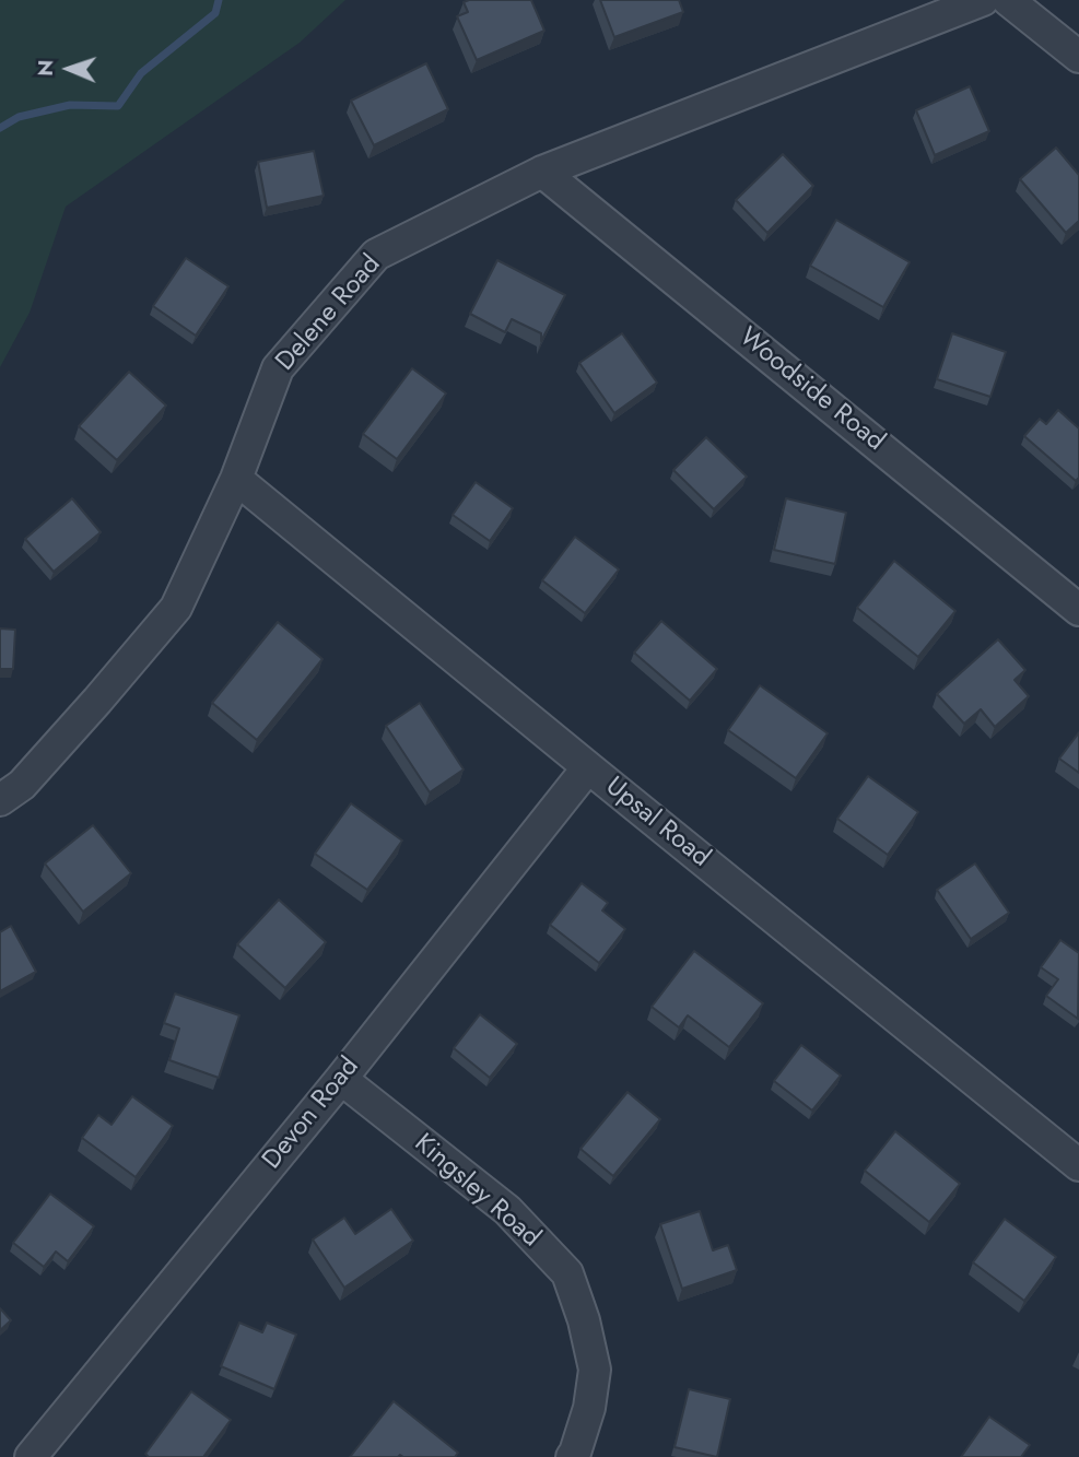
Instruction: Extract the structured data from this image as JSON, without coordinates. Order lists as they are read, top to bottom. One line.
{"streets":{"street":["Delene Road","Woodside Road","Upsal Road","Devon Road","Kingsley Road"]},"crossings":[["Delene Road","Woodside Road"],["Delene Road","Upsal Road"],["Upsal Road","Devon Road"],["Devon Road","Kingsley Road"]],"north":"left"}
